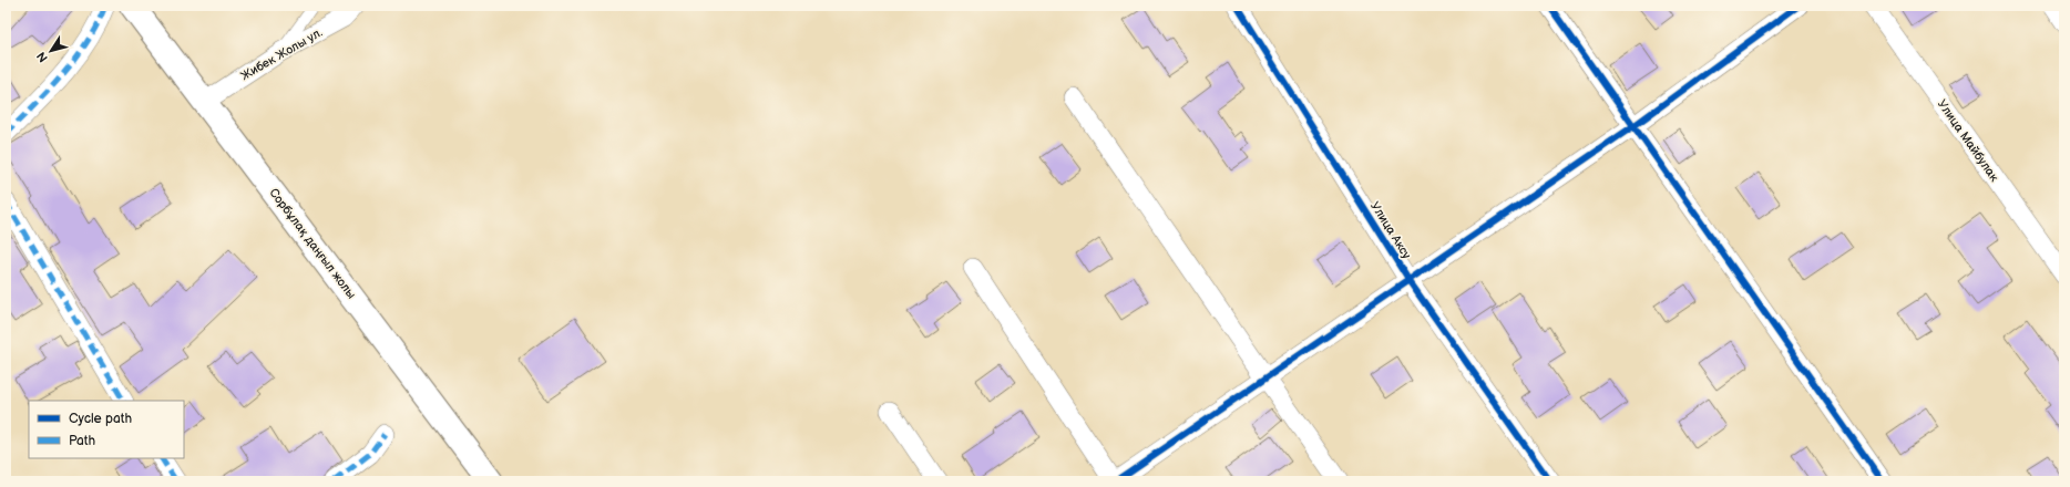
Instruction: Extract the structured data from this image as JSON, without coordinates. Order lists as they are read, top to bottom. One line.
{"streets":{"main road":["Сорбұлақ даңғыл жолы"],"street":["Жибек Жолы ул.","Улица Майбулак","Улица Аксу"]},"crossings":[["Жибек Жолы ул.","Сорбұлақ даңғыл жолы"]],"legend":["Cycle path","Path"],"north":"bottom left"}
